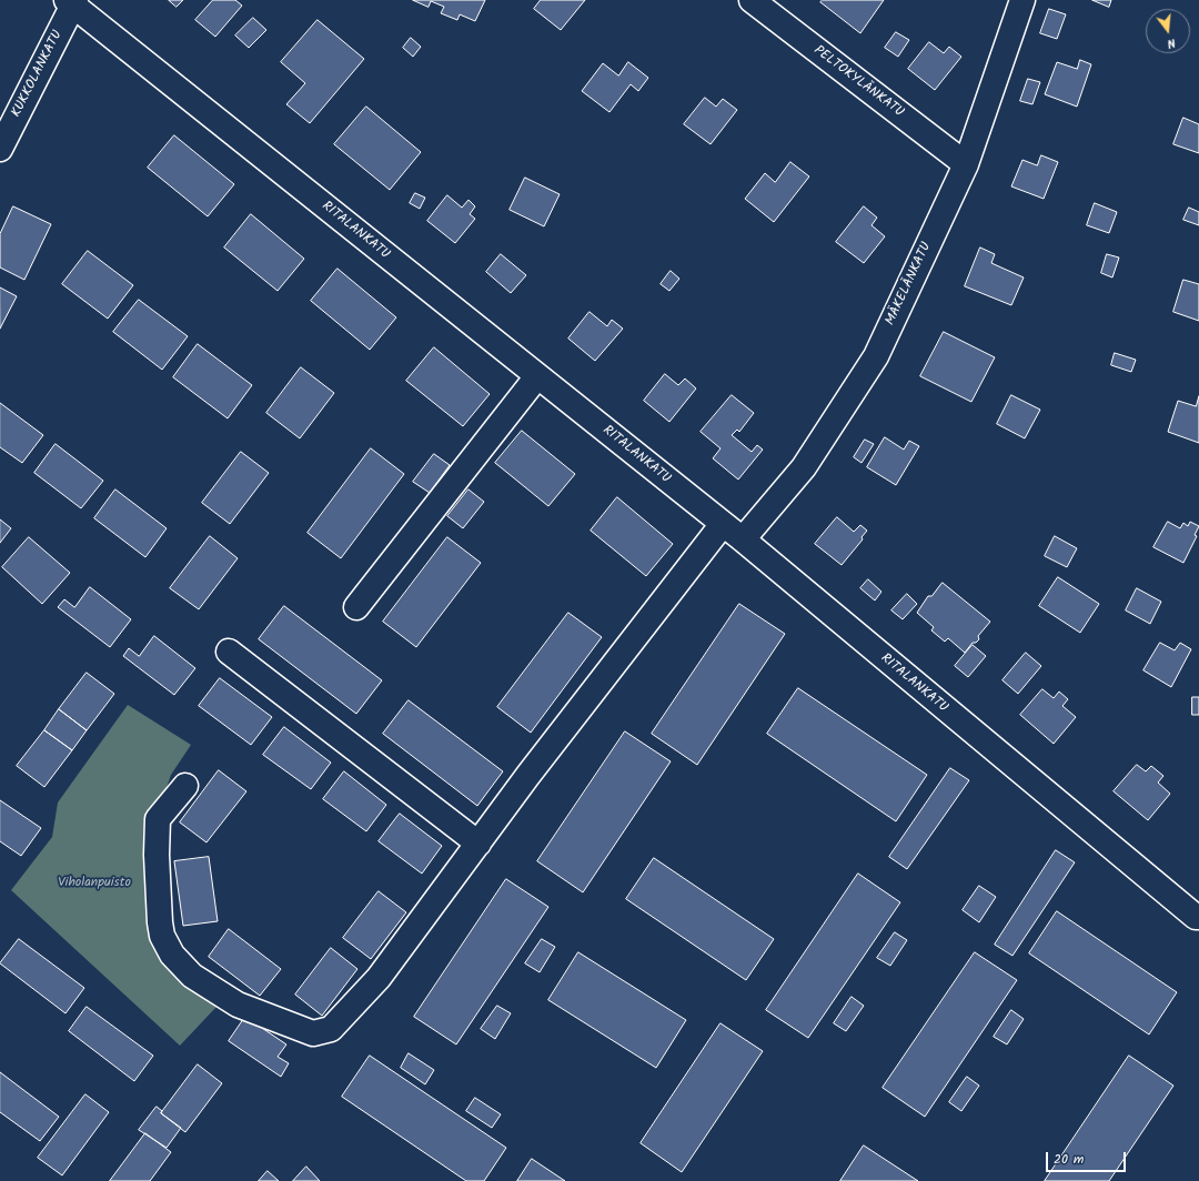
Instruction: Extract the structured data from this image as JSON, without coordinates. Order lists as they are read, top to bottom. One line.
{"streets":{"street":["KUKKOLANKATU","PELTOKYLÄNKATU","RITALANKATU","MÄKELÄNKATU"]},"crossings":[["KUKKOLANKATU","RITALANKATU"],["PELTOKYLÄNKATU","MÄKELÄNKATU"],["RITALANKATU","MÄKELÄNKATU"]],"parks":["Viholanpuisto"],"scale_bar":"20 m","north":"bottom"}
